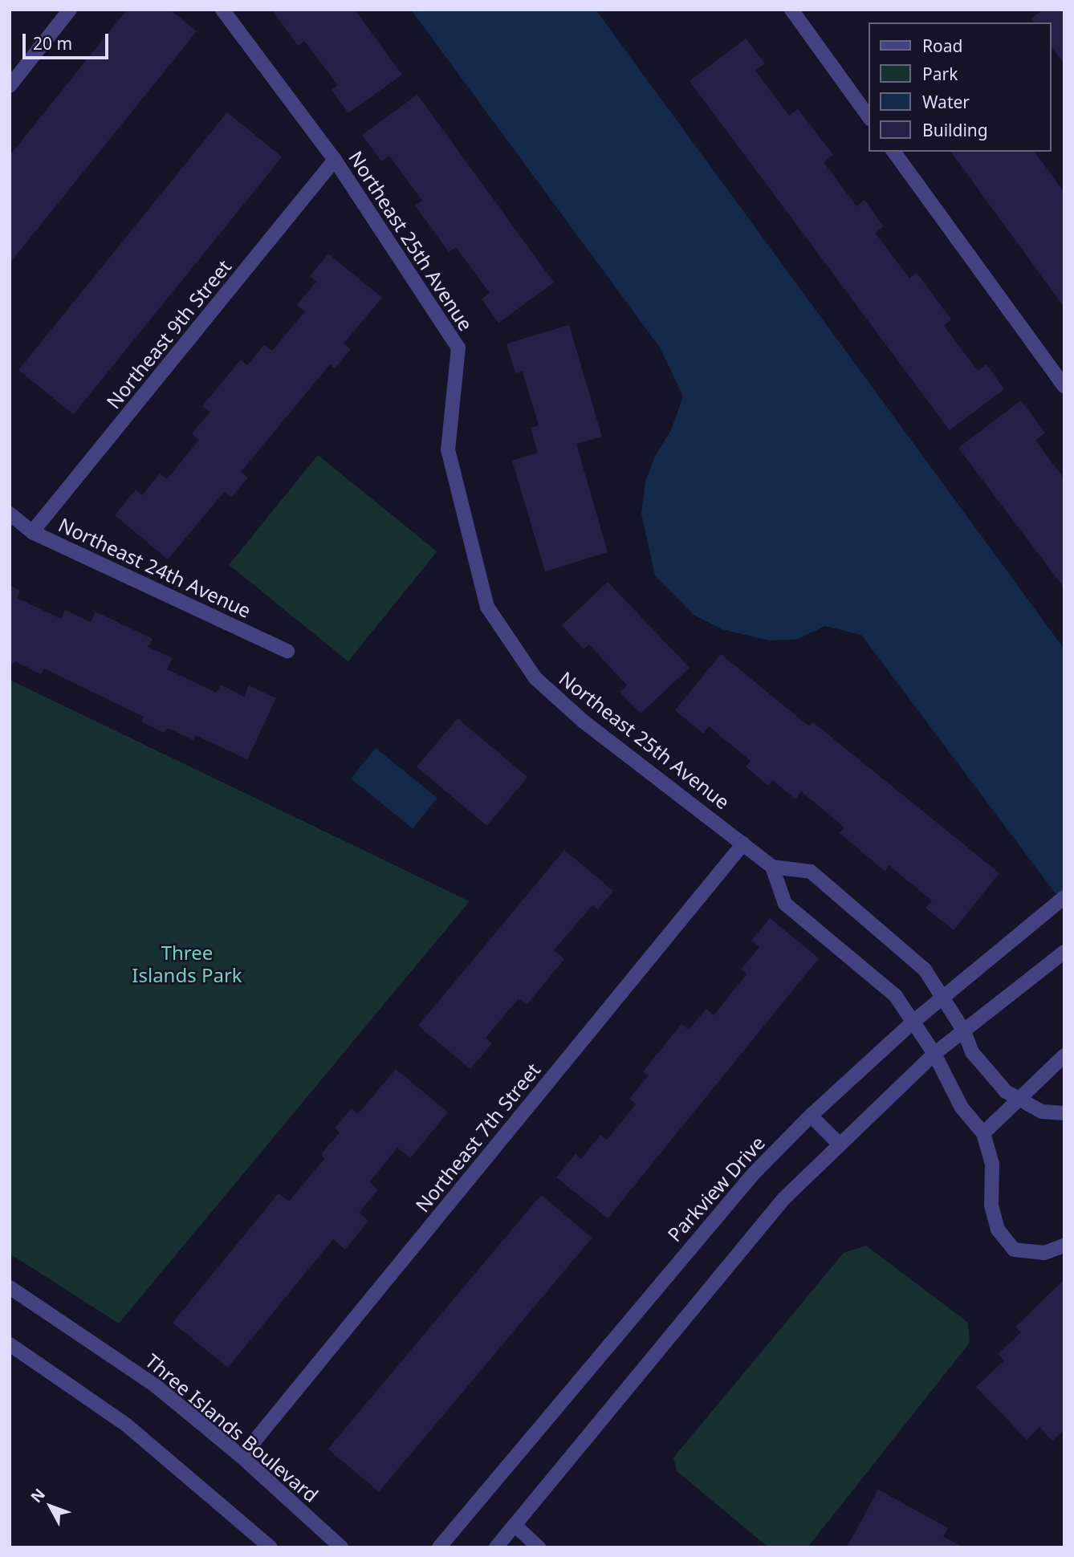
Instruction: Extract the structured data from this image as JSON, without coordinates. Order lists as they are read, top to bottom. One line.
{"streets":{"street":["Northeast 25th Avenue","Northeast 9th Street","Northeast 24th Avenue","Northeast 7th Street","Parkview Drive","Three Islands Boulevard"]},"crossings":[["Northeast 25th Avenue","Northeast 9th Street"],["Northeast 25th Avenue","Northeast 7th Street"],["Northeast 9th Street","Northeast 24th Avenue"],["Northeast 7th Street","Three Islands Boulevard"]],"parks":["Three Islands Park"],"legend":["Road","Park","Water","Building"],"scale_bar":"20 m","north":"top left"}
